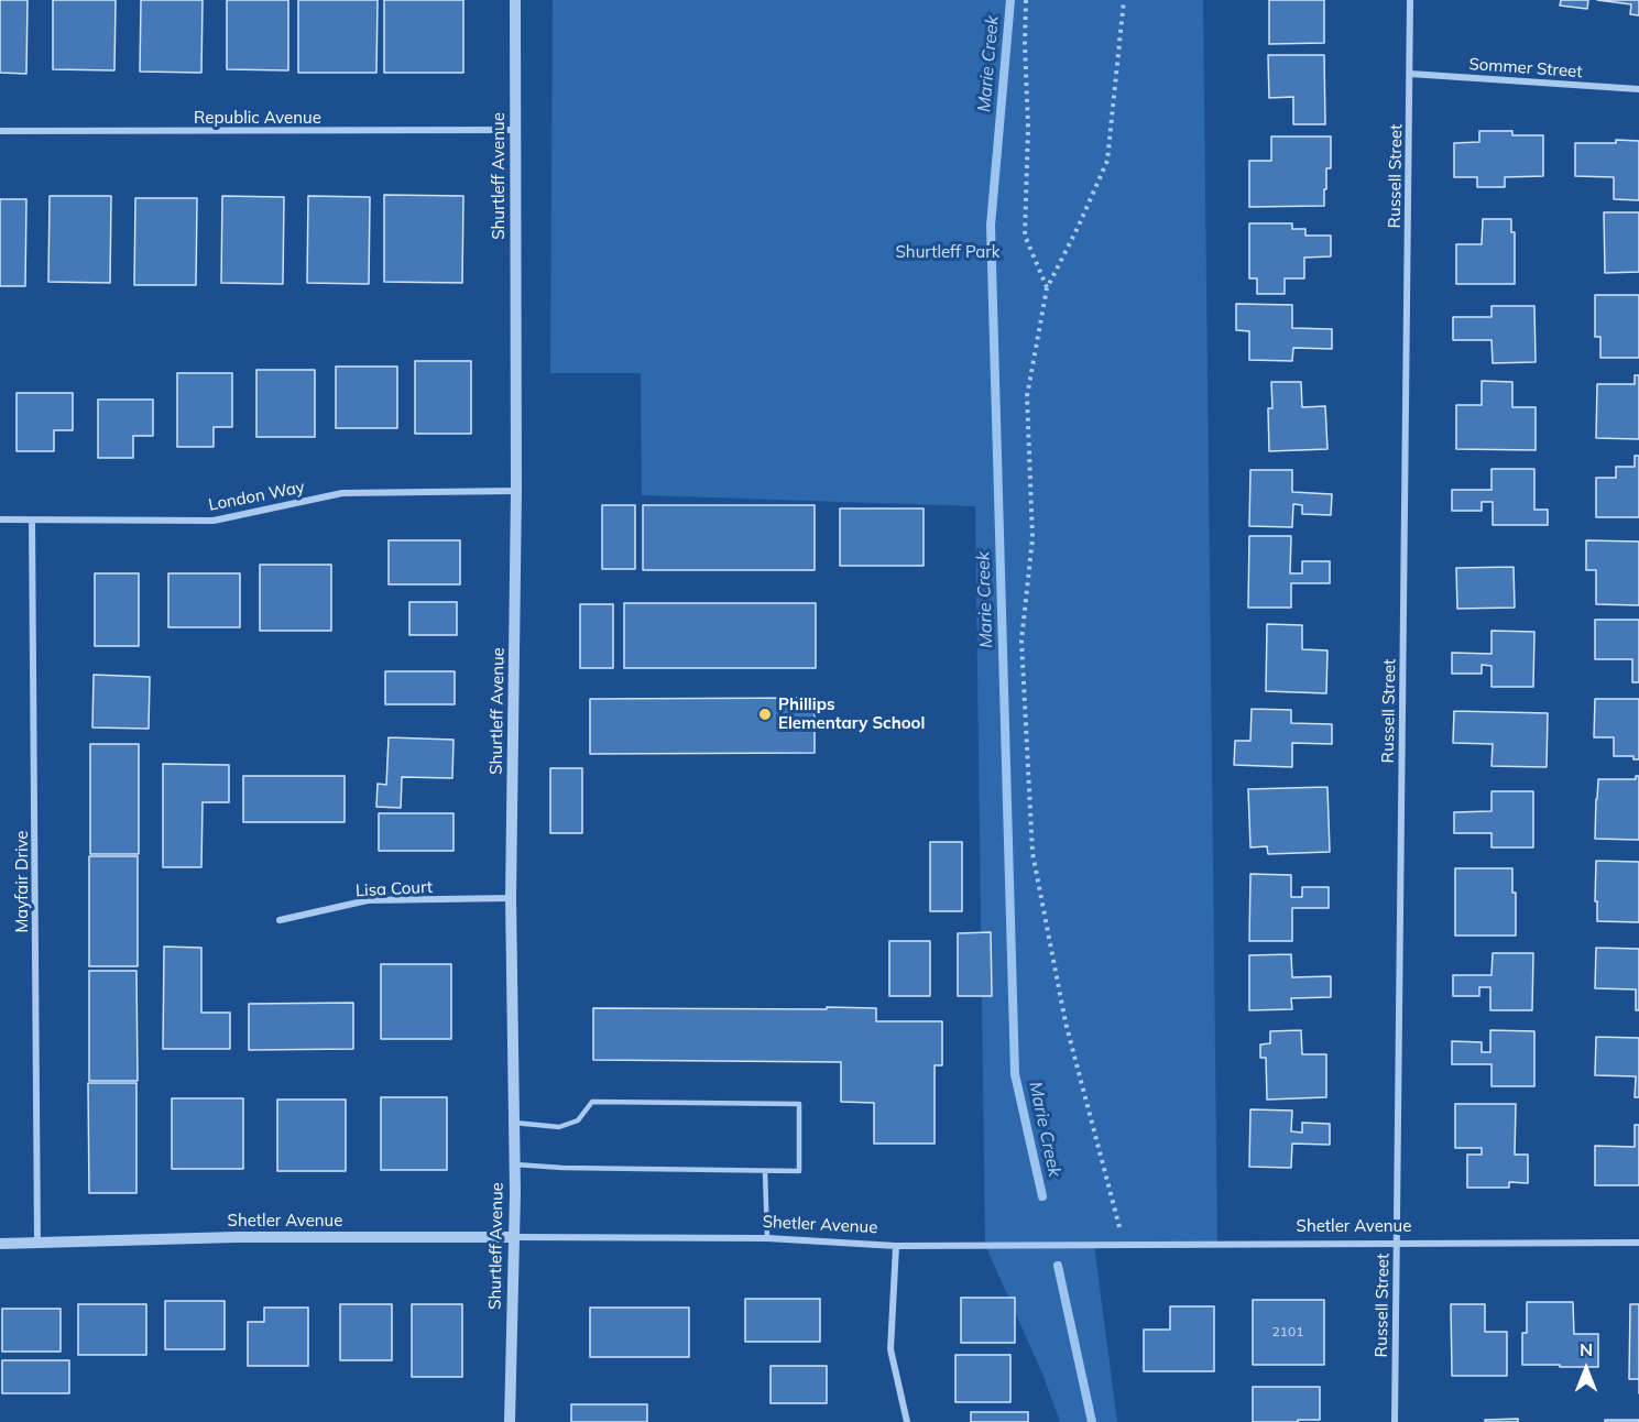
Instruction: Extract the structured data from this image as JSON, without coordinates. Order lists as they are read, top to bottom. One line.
{"streets":{"street":["Sommer Street","Republic Avenue","Shurtleff Avenue","Russell Street","London Way","Mayfair Drive","Lisa Court","Shetler Avenue"]},"crossings":[["Sommer Street","Russell Street"],["Republic Avenue","Shurtleff Avenue"],["Shurtleff Avenue","London Way"],["Shurtleff Avenue","Lisa Court"],["Shurtleff Avenue","Shetler Avenue"],["Russell Street","Shetler Avenue"],["London Way","Mayfair Drive"],["Mayfair Drive","Shetler Avenue"]],"water":["Marie Creek"],"parks":["Shurtleff Park"],"places":["Phillips Elementary School"],"house_numbers":["2101"],"north":"top"}
